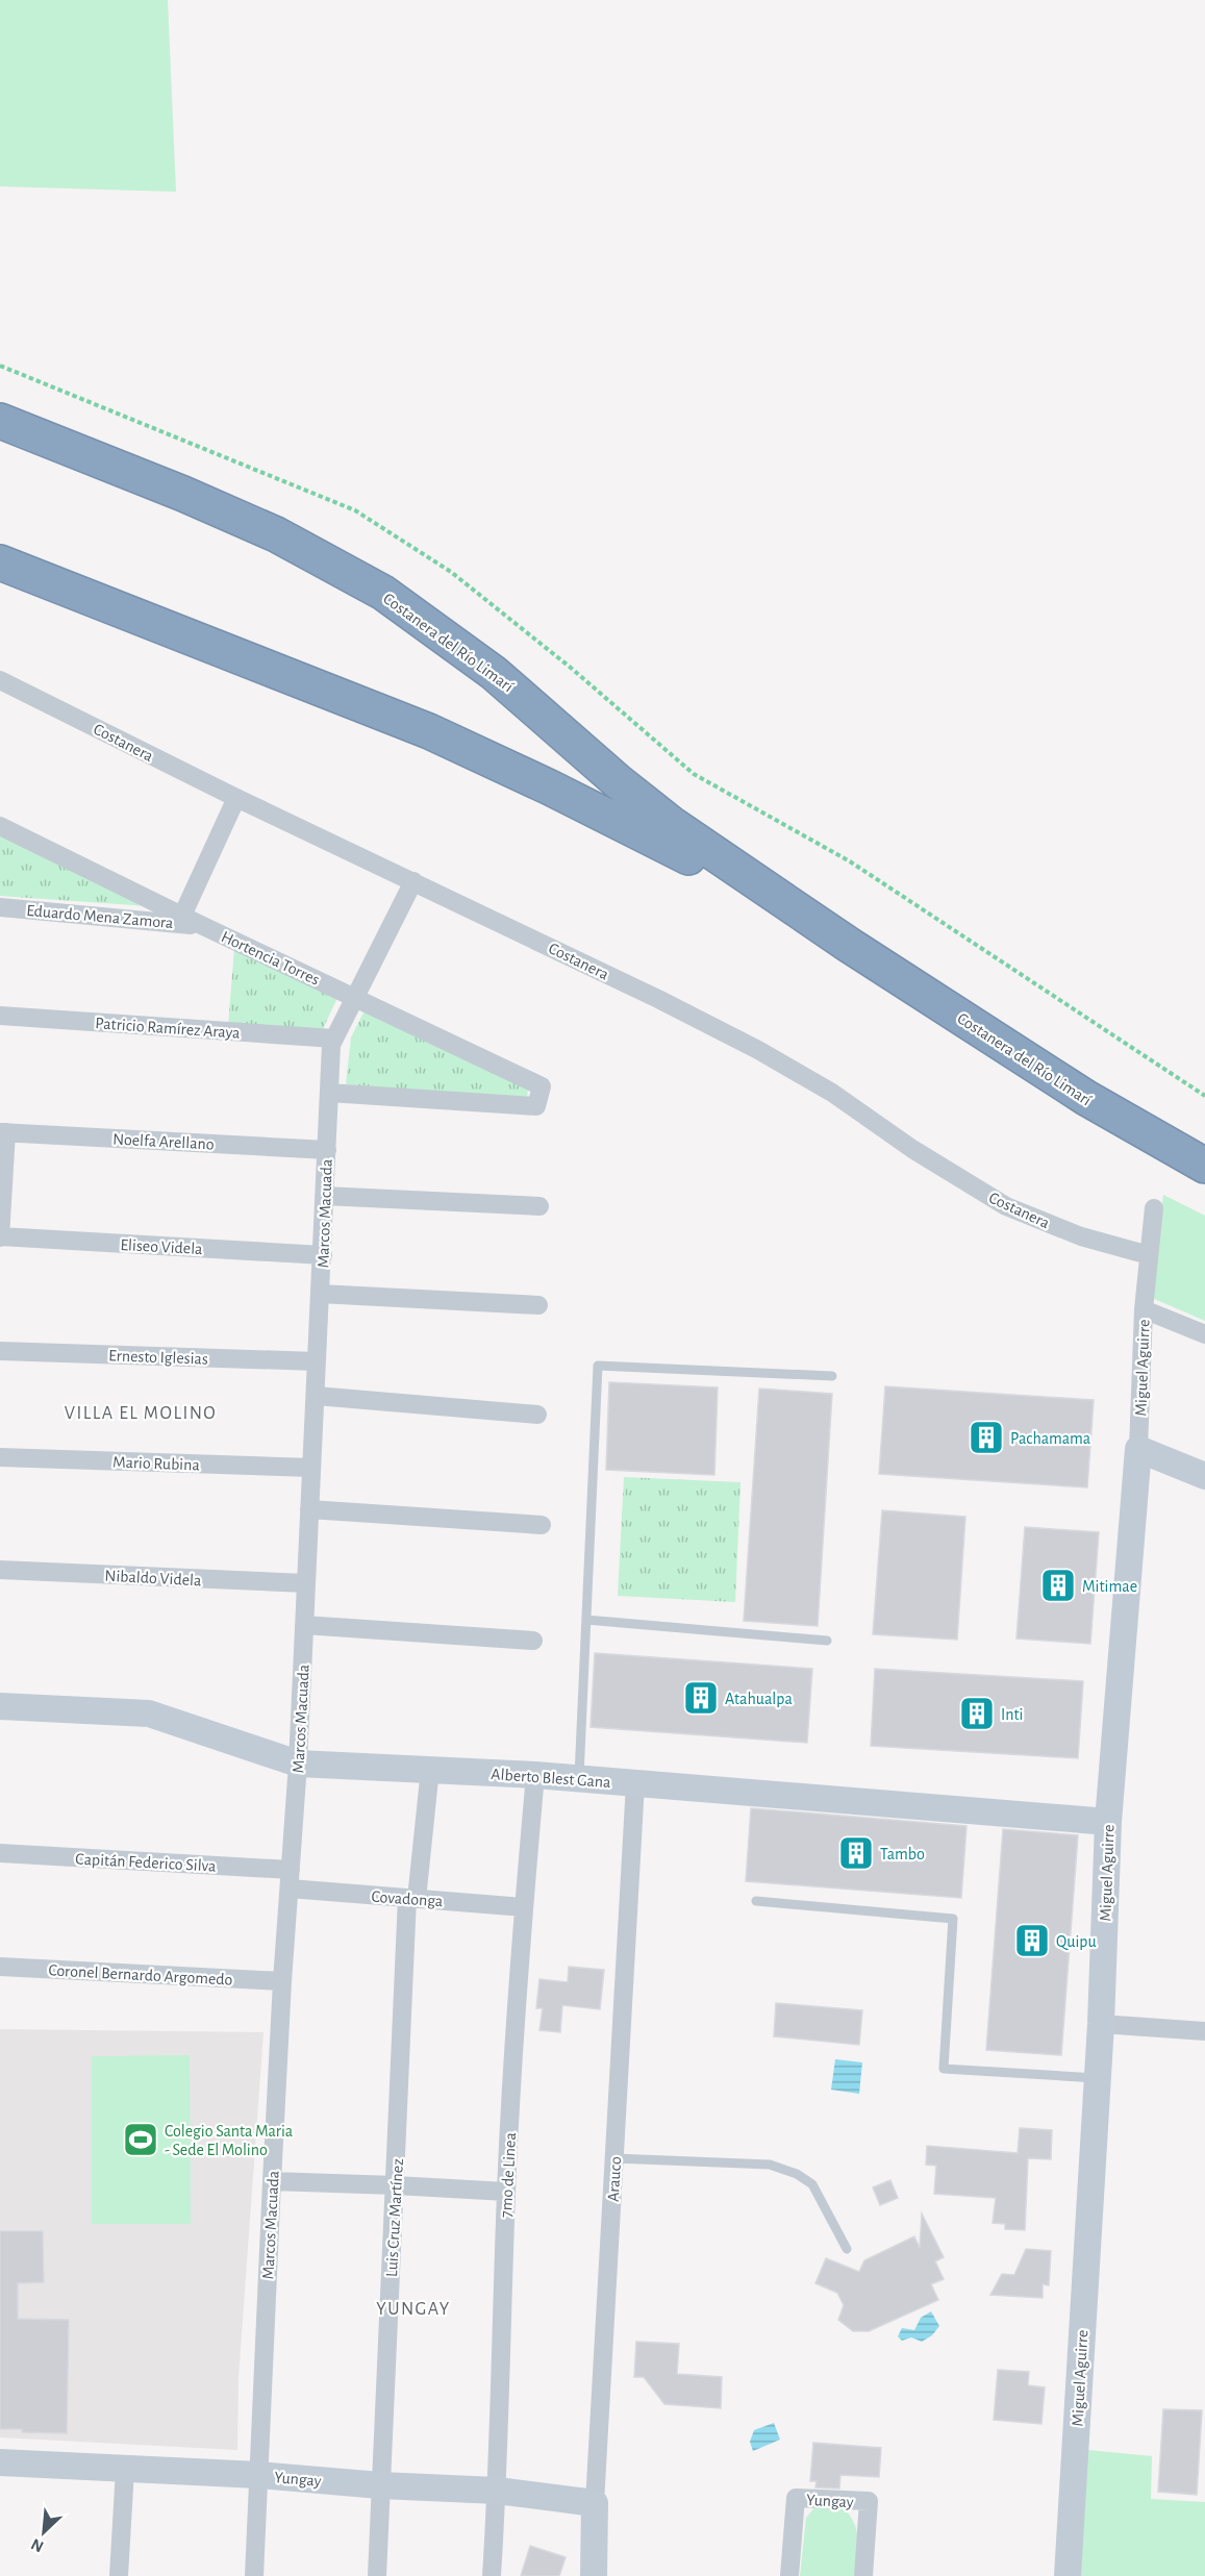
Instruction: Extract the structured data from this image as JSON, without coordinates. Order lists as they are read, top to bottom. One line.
{"streets":{"highway":["Costanera del Río Limarí"],"street":["Costanera","Eduardo Mena Zamora","Hortencia Torres","Patricio Ramírez Araya","Noelfa Arellano","Marcos Macuada","Eliseo Videla","Ernesto Iglesias","Miguel Aguirre","Mario Rubina","Nibaldo Videla","Alberto Blest Gana","Capitán Federico Silva","Covadonga","Coronel Bernardo Argomedo","7mo de Linea","Arauco","Luis Cruz Martínez","Yungay"]},"crossings":[["Costanera","Eduardo Mena Zamora"],["Costanera","Marcos Macuada"],["Costanera","Miguel Aguirre"],["Eduardo Mena Zamora","Hortencia Torres"],["Hortencia Torres","Marcos Macuada"],["Patricio Ramírez Araya","Marcos Macuada"],["Noelfa Arellano","Marcos Macuada"],["Marcos Macuada","Eliseo Videla"],["Marcos Macuada","Ernesto Iglesias"],["Marcos Macuada","Mario Rubina"],["Marcos Macuada","Nibaldo Videla"],["Marcos Macuada","Alberto Blest Gana"],["Marcos Macuada","Capitán Federico Silva"],["Marcos Macuada","Covadonga"],["Marcos Macuada","Coronel Bernardo Argomedo"],["Marcos Macuada","Yungay"],["Miguel Aguirre","Alberto Blest Gana"],["Alberto Blest Gana","7mo de Linea"],["Alberto Blest Gana","Arauco"],["Alberto Blest Gana","Luis Cruz Martínez"],["Capitán Federico Silva","Covadonga"],["Covadonga","7mo de Linea"],["Covadonga","Luis Cruz Martínez"],["7mo de Linea","Yungay"],["Arauco","Yungay"],["Luis Cruz Martínez","Yungay"]],"districts":["VILLA EL MOLINO","YUNGAY"],"places":{"building":["Pachamama","Mitimae","Atahualpa","Inti","Tambo","Quipu"],"sports":["Colegio Santa Maria - Sede El Molino"]},"north":"bottom left"}
